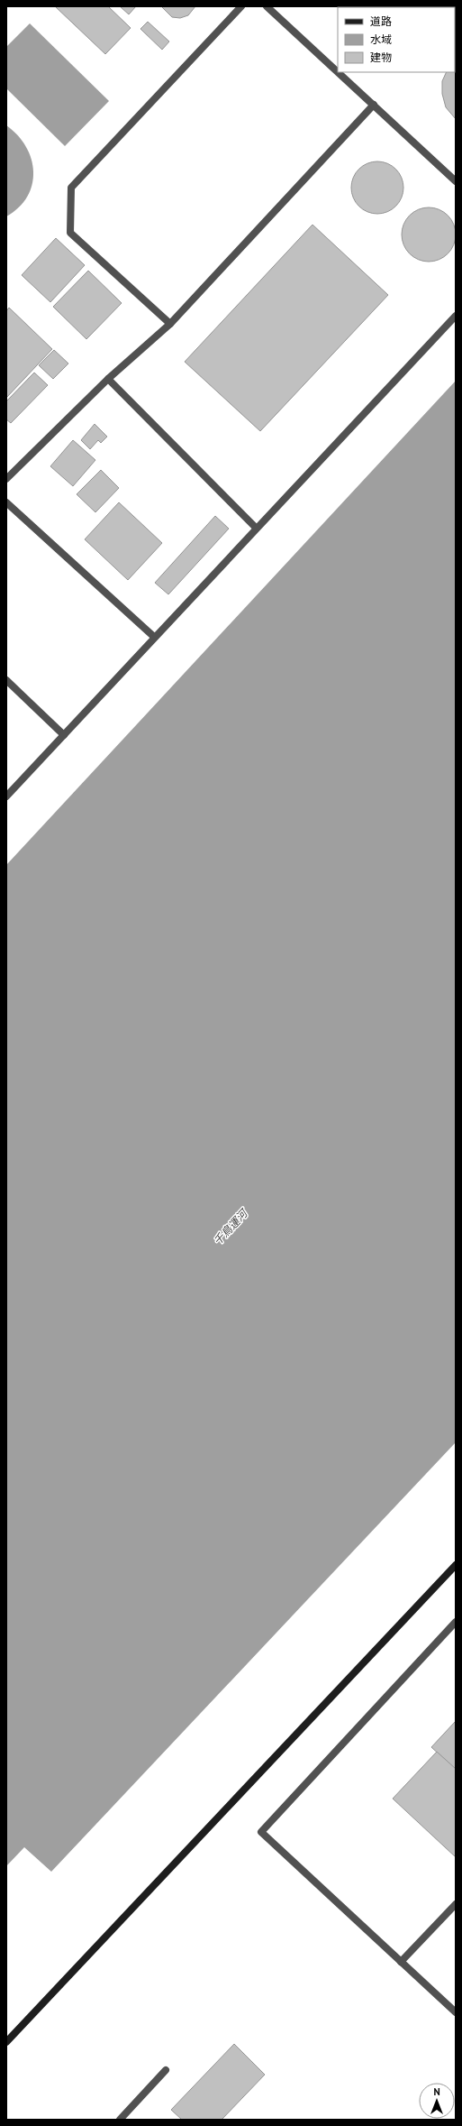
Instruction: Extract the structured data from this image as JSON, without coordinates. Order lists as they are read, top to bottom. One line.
{"water":["千鳥運河"],"legend":["道路","水域","建物"],"north":"top"}
